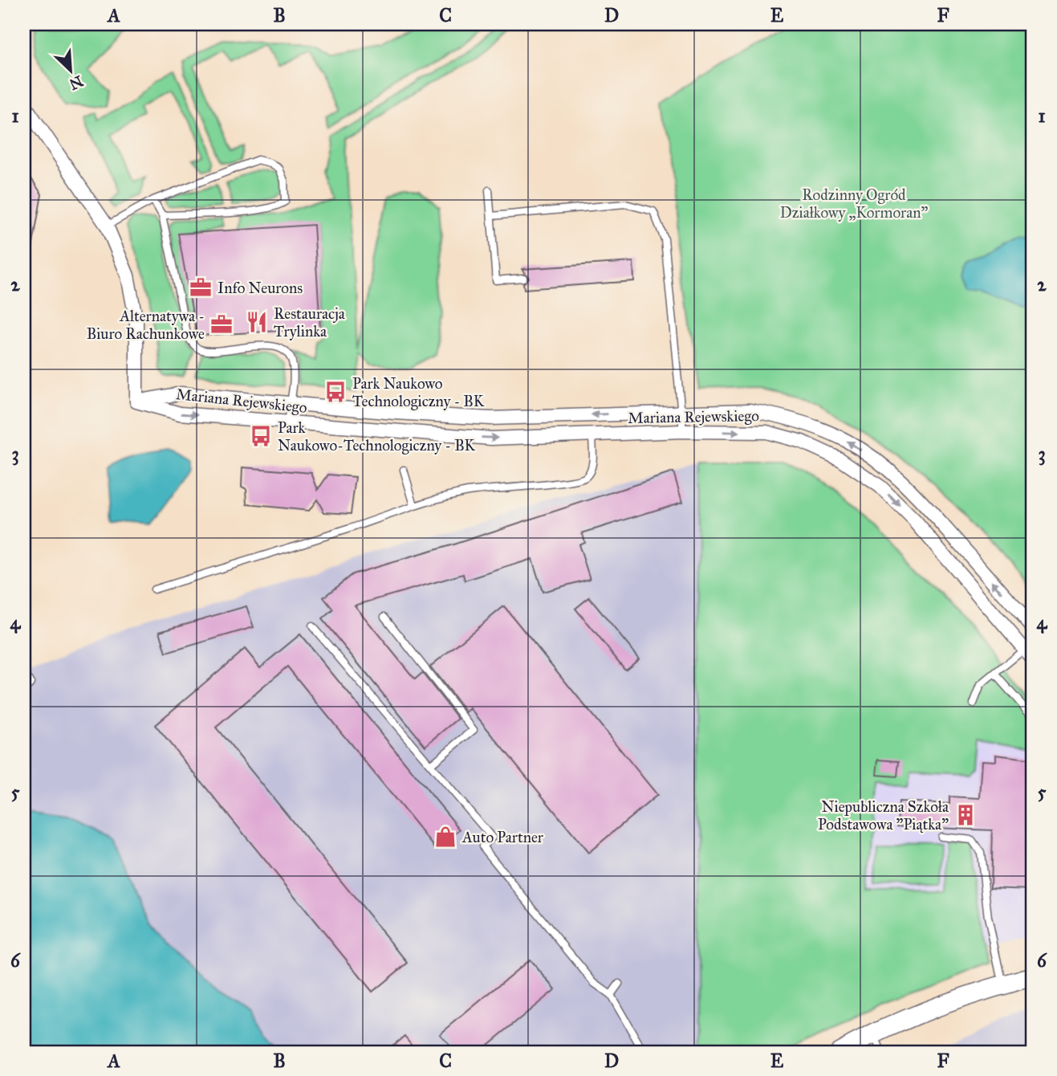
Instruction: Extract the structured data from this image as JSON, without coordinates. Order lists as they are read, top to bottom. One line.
{"streets":{"street":["Mariana Rejewskiego"]},"parks":["Rodzinny Ogród Działkowy „Kormoran”"],"places":{"office":["Info Neurons","Alternatywa - Biuro Rachunkowe"],"restaurant":["Restauracja Trylinka"],"bus stop":["Park Naukowo Technologiczny - BK","Park Naukowo-Technologiczny - BK"],"building":["Niepubliczna Szkoła Podstawowa \"Piątka\""],"shop":["Auto Partner"]},"north":"bottom right","grid":{"columns":["A","B","C","D","E","F"],"rows":["1","2","3","4","5","6"]}}
